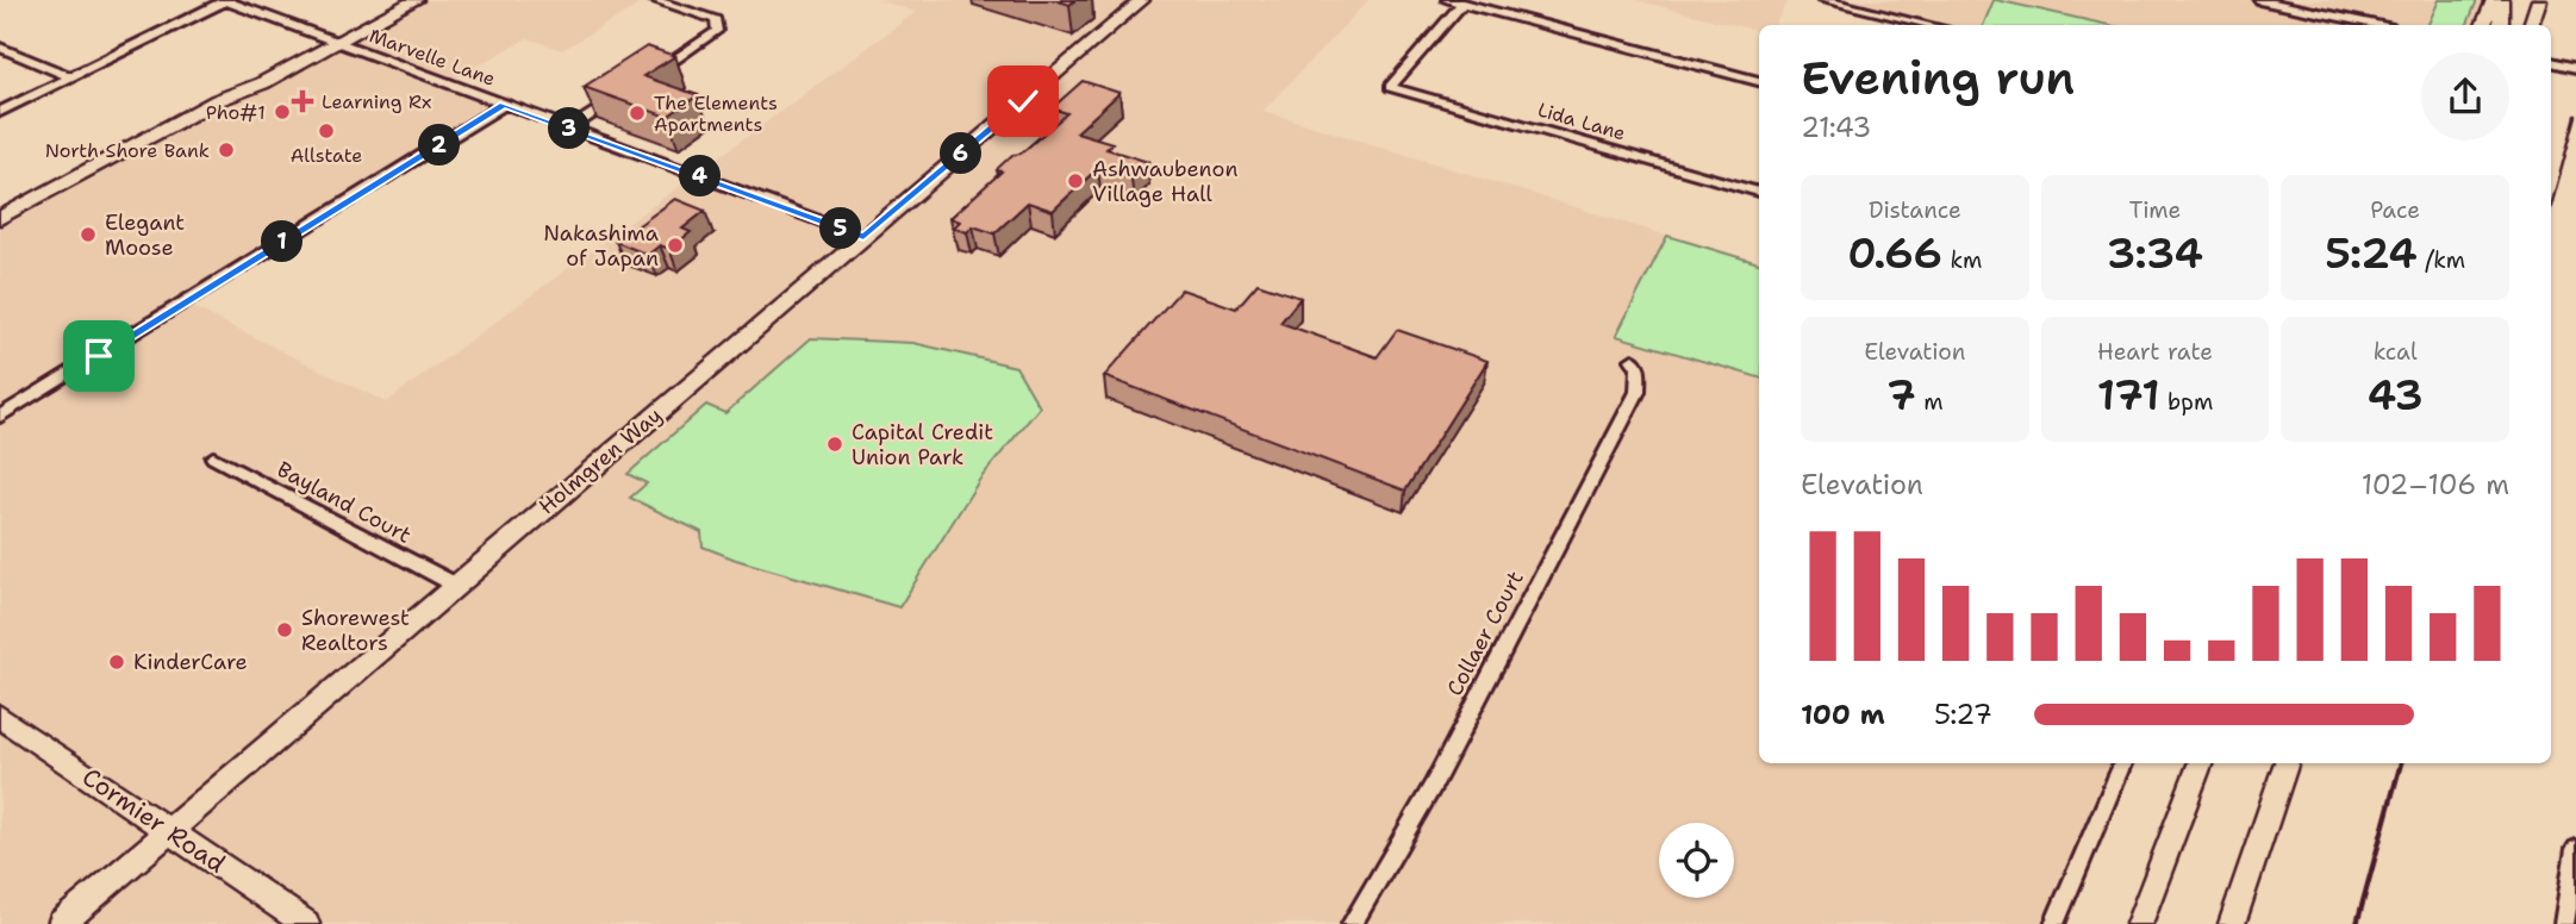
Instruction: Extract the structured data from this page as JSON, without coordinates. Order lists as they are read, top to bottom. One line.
{"streets":{"street":["Marvelle Lane","Lida Lane","Holmgren Way","Bayland Court","Collaer Court","Cormier Road"]},"crossings":[["Marvelle Lane","Holmgren Way"],["Holmgren Way","Bayland Court"],["Holmgren Way","Cormier Road"]],"places":{"health":["Learning Rx"],"other":["Pho#1","The Elements Apartments","Allstate","North Shore Bank","Ashwaubenon Village Hall","Elegant Moose","Nakashima of Japan","Capital Credit Union Park","Shorewest Realtors","KinderCare"]},"page":{"heading":["Evening run","21:43"],"pins":["3","2","6","4","5","1"],"stats":[["Distance","0.66 km"],["Time","3:34"],["Pace","5:24 /km"],["Elevation","7 m"],["Heart rate","171 bpm"],["kcal","43"]],"chart":["Elevation","102–106 m"],"list":[{"name":"100 m","note":"5:27"}]}}
